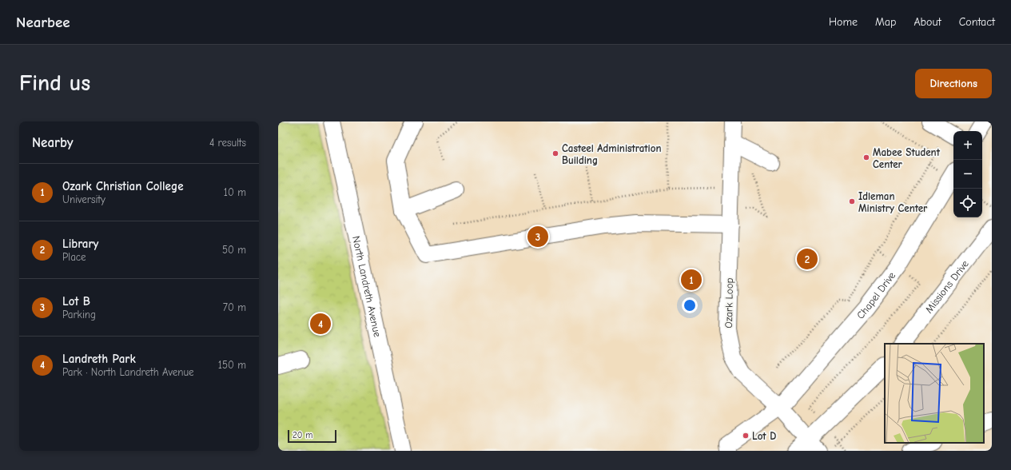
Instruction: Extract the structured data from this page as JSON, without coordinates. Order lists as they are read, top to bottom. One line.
{"streets":{"street":["North Landreth Avenue","Missions Drive","Chapel Drive","Ozark Loop"]},"crossings":[["Chapel Drive","Ozark Loop"]],"places":["Casteel Administration Building","Mabee Student Center","Idleman Ministry Center","Lot D"],"scale_bar":"20 m","page":{"header":"Nearbee","nav":["Home","Map","About","Contact"],"buttons":"Directions","title":"Find us","heading":["Nearby","4 results"],"map_buttons":["+","−"],"list":[{"mark":"1","name":"Ozark Christian College","note":"University","value":"10 m"},{"mark":"2","name":"Library","note":"Place","value":"50 m"},{"mark":"3","name":"Lot B","note":"Parking","value":"70 m"},{"mark":"4","name":"Landreth Park","note":"Park · North Landreth Avenue","value":"150 m"}],"pins":["3","2","1","4"],"scale":"20 m"}}
